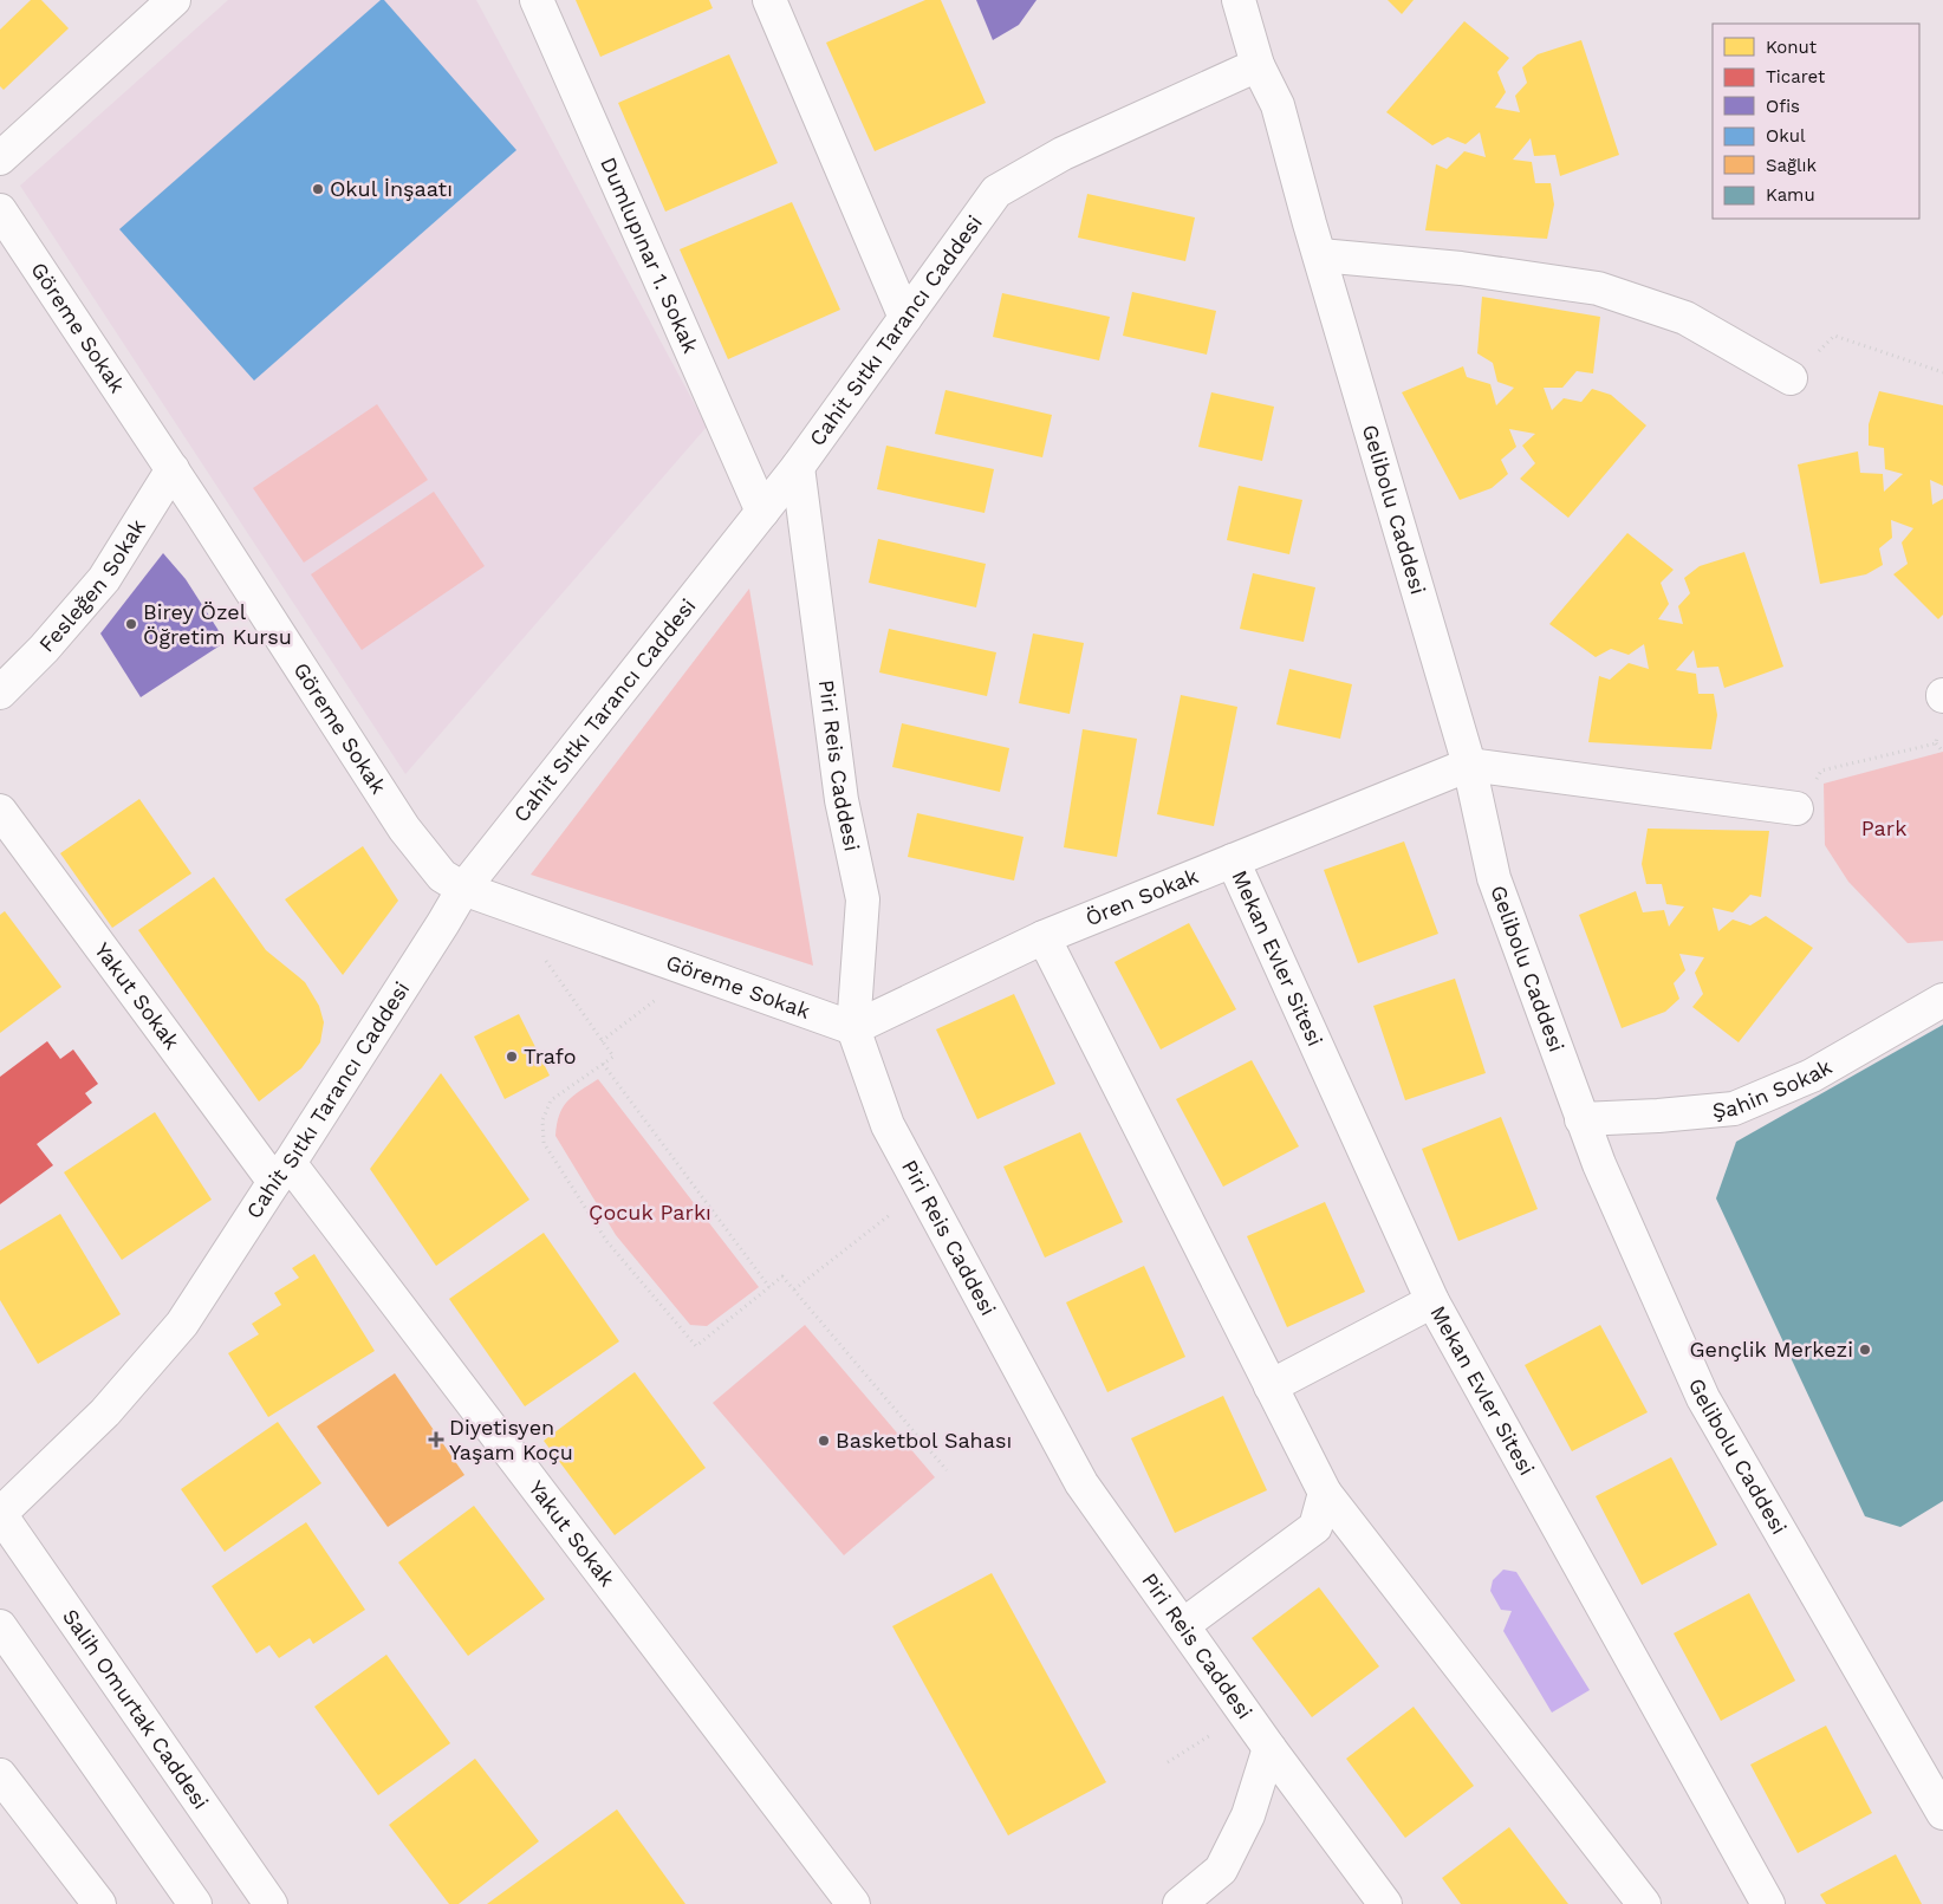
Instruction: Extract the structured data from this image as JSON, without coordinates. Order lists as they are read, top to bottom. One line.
{"streets":{"street":["Dumlupınar 1. Sokak","Göreme Sokak","Cahit Sıtkı Tarancı Caddesi","Gelibolu Caddesi","Fesleğen Sokak","Piri Reis Caddesi","Ören Sokak","Mekan Evler Sitesi","Yakut Sokak","Şahin Sokak","Salih Omurtak Caddesi"]},"crossings":[["Dumlupınar 1. Sokak","Cahit Sıtkı Tarancı Caddesi"],["Göreme Sokak","Cahit Sıtkı Tarancı Caddesi"],["Göreme Sokak","Fesleğen Sokak"],["Göreme Sokak","Piri Reis Caddesi"],["Göreme Sokak","Ören Sokak"],["Cahit Sıtkı Tarancı Caddesi","Gelibolu Caddesi"],["Cahit Sıtkı Tarancı Caddesi","Piri Reis Caddesi"],["Cahit Sıtkı Tarancı Caddesi","Yakut Sokak"],["Cahit Sıtkı Tarancı Caddesi","Salih Omurtak Caddesi"],["Gelibolu Caddesi","Ören Sokak"],["Gelibolu Caddesi","Şahin Sokak"],["Piri Reis Caddesi","Ören Sokak"],["Ören Sokak","Mekan Evler Sitesi"]],"parks":["Park","Çocuk Parkı"],"places":{"other":["Okul İnşaatı","Birey Özel Öğretim Kursu","Trafo","Gençlik Merkezi","Basketbol Sahası"],"health":["Diyetisyen Yaşam Koçu"]},"legend":["Konut","Ticaret","Ofis","Okul","Sağlık","Kamu"]}
